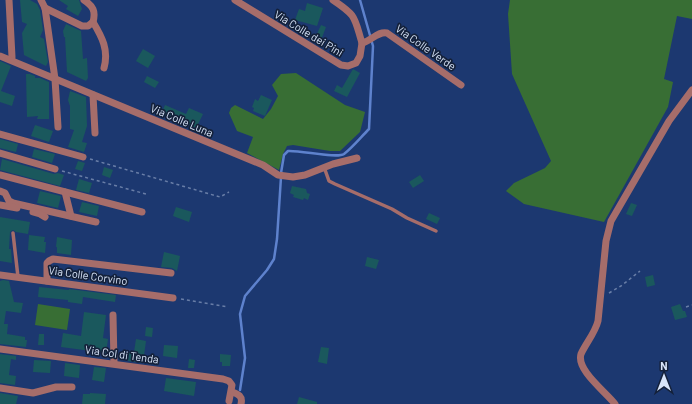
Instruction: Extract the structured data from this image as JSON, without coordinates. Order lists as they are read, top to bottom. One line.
{"streets":{"street":["Via Colle dei Pini","Via Colle Verde","Via Colle Luna","Via Colle Corvino","Via Col di Tenda"]},"crossings":[["Via Colle dei Pini","Via Colle Verde"]],"north":"top"}
